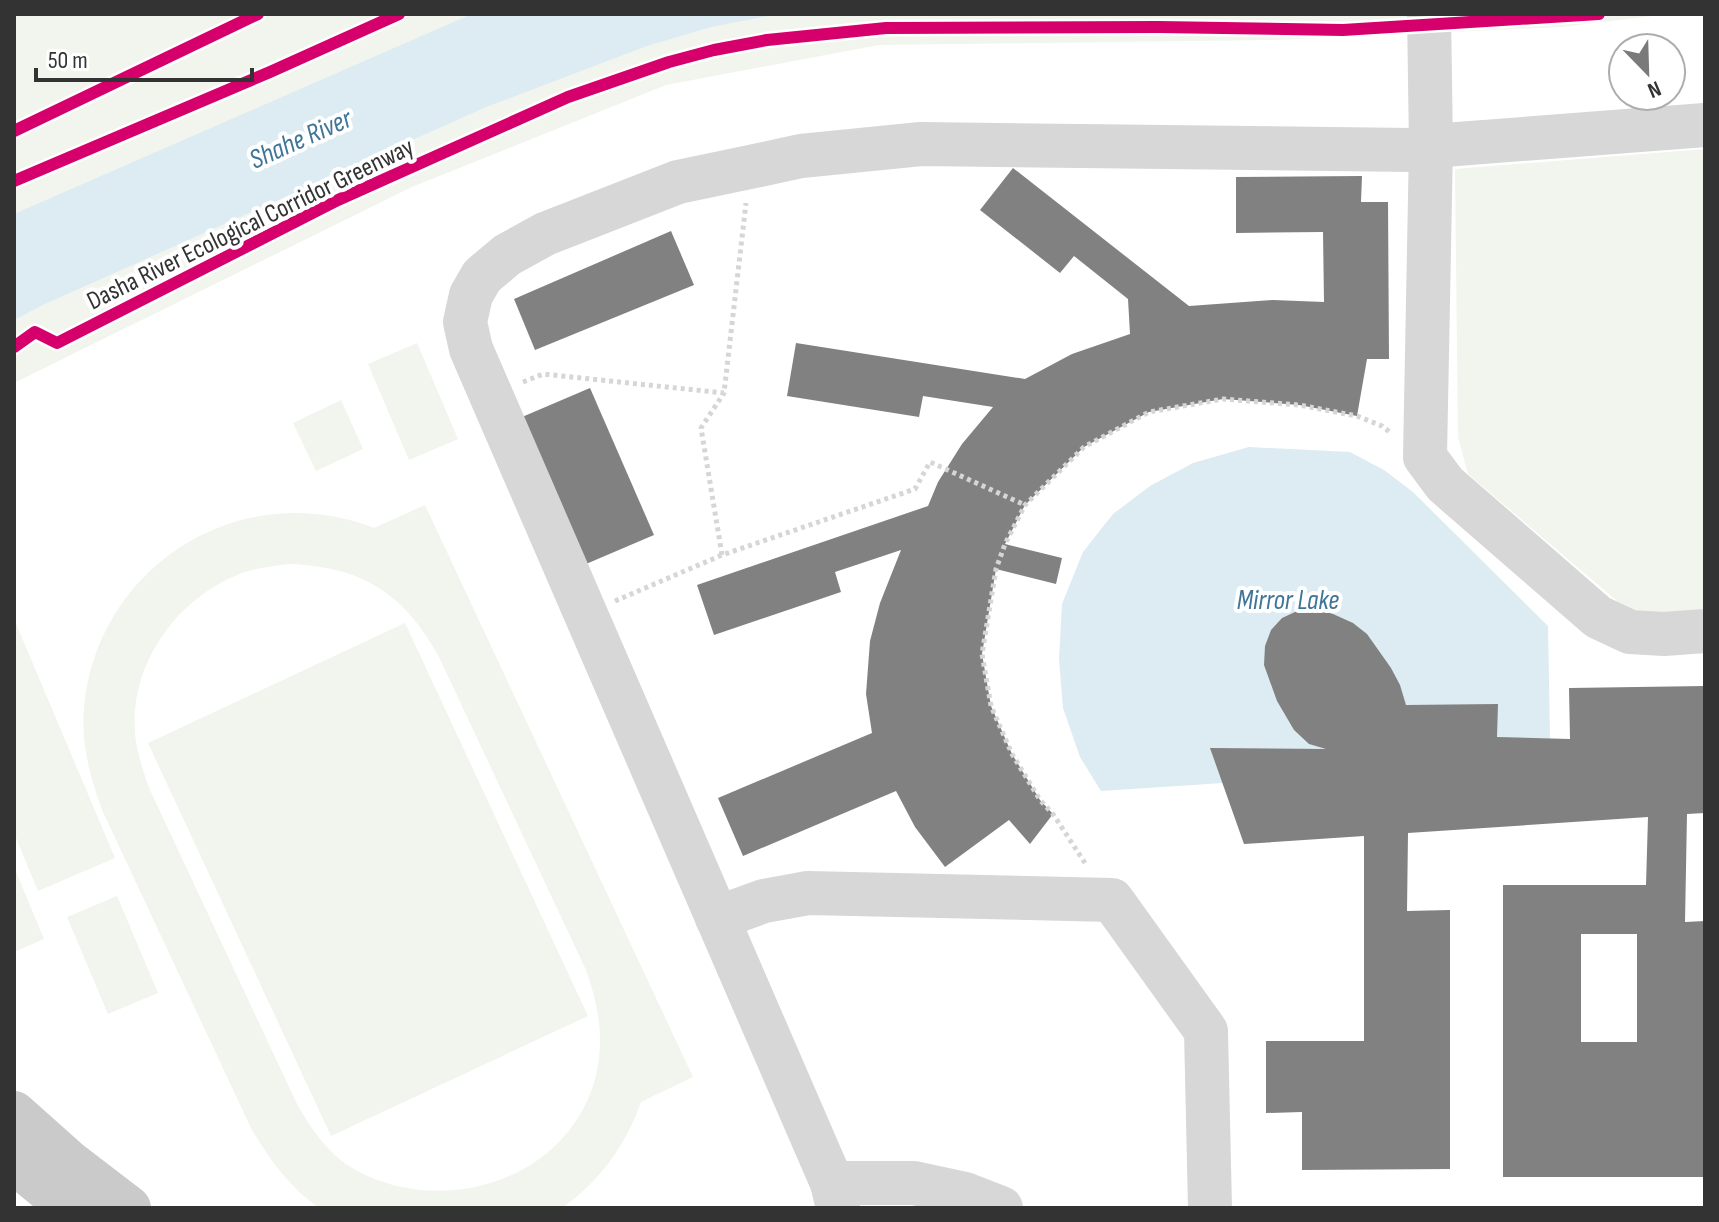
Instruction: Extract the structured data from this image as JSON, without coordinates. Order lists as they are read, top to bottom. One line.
{"streets":{"cycle path":["Dasha River Ecological Corridor Greenway"]},"water":["Shahe River","Mirror Lake"],"scale_bar":"50 m","north":"bottom right"}
